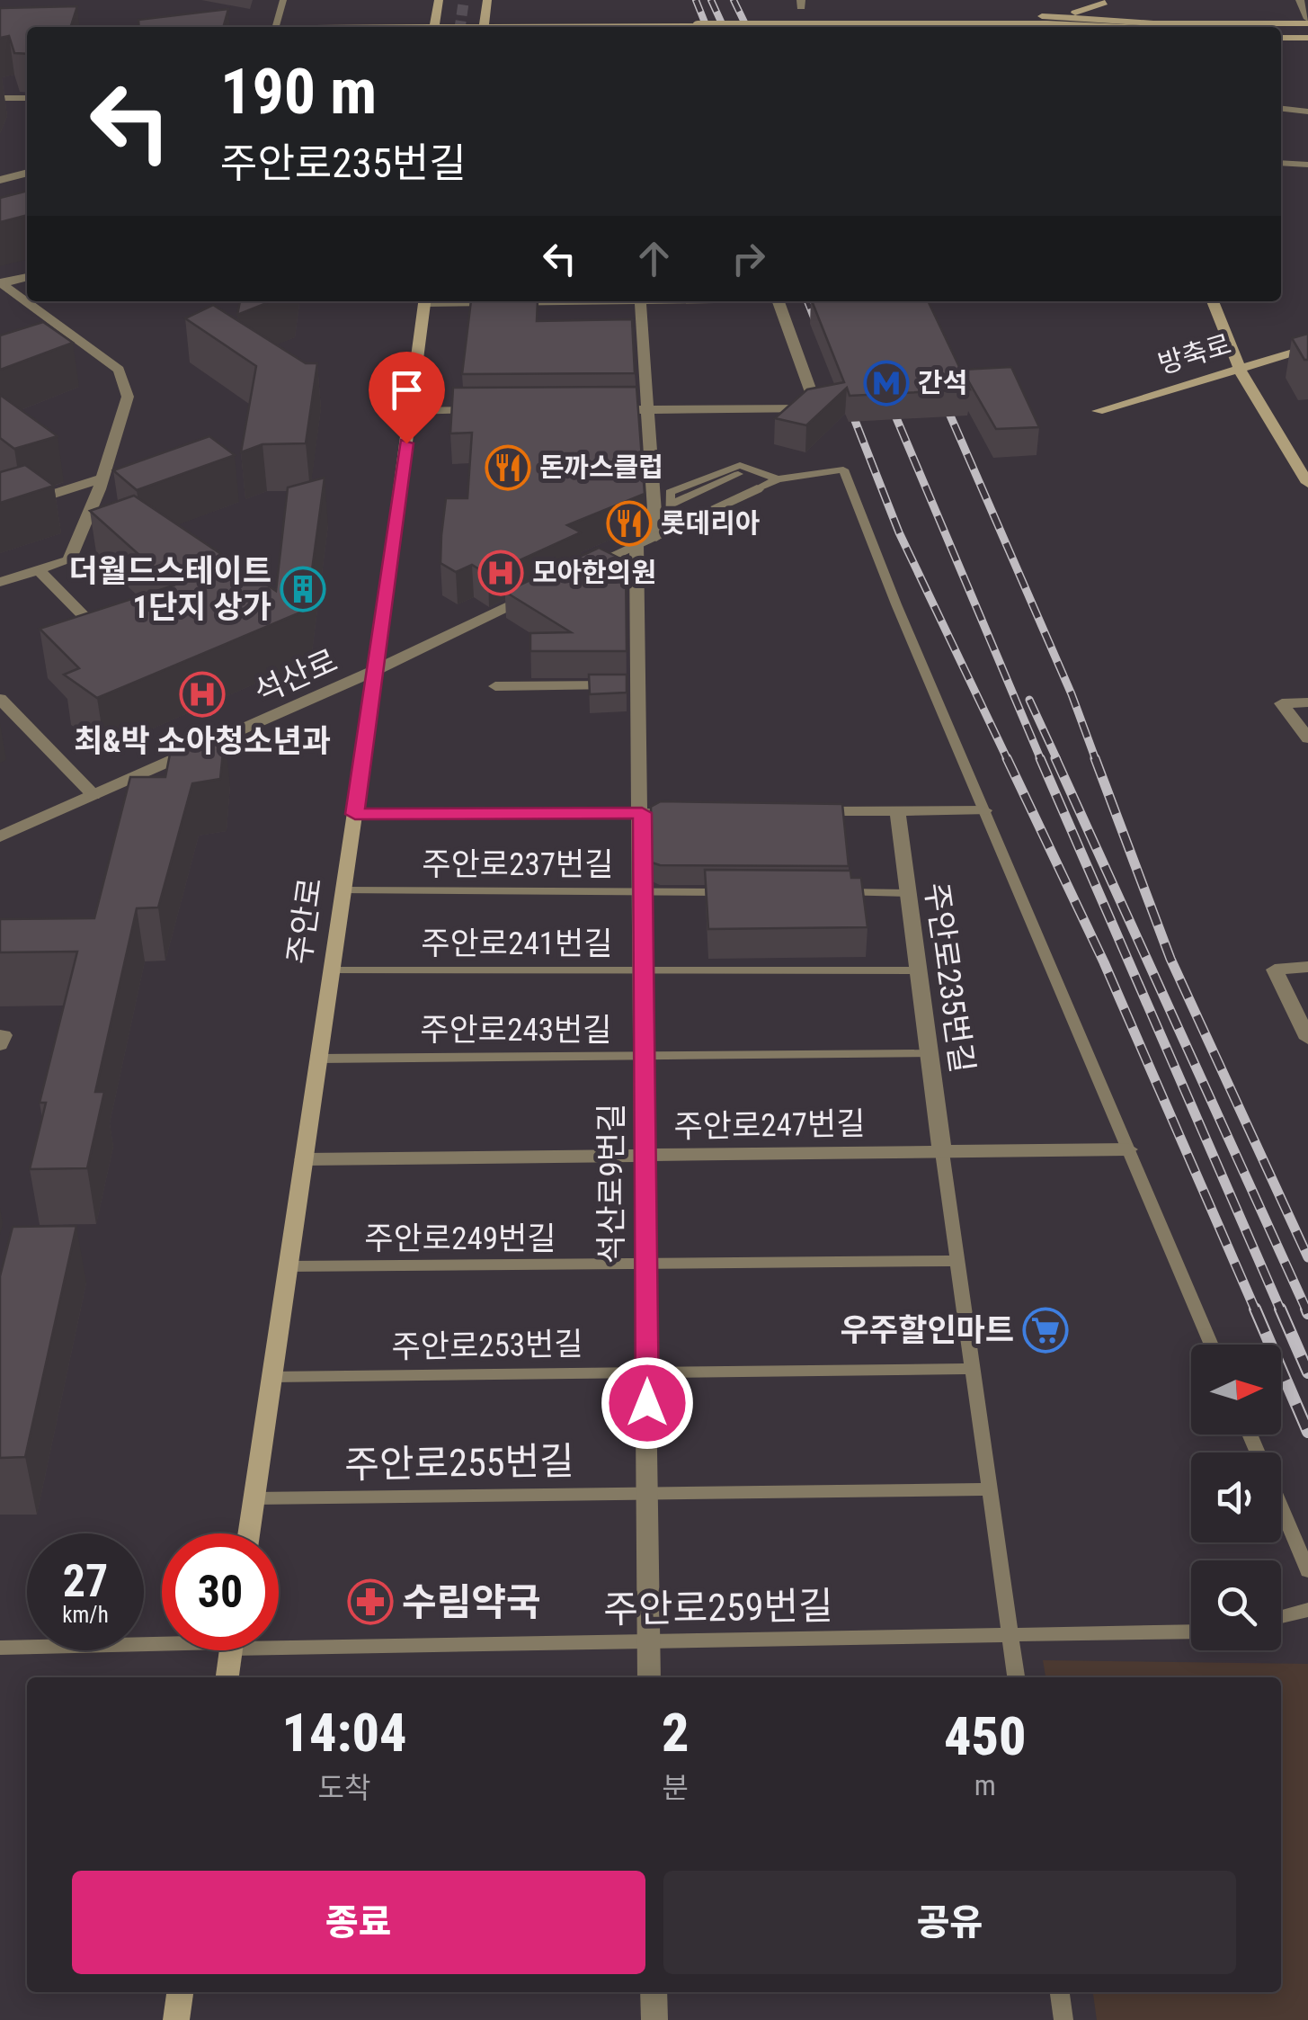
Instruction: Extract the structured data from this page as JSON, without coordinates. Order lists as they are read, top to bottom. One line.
{"streets":{"main road":["방축로","주안로"],"street":["석산로","주안로235번길","주안로247번길","석산로9번길"],"lane":["주안로237번길","주안로241번길","주안로243번길","주안로249번길","주안로253번길","주안로255번길","주안로259번길"]},"crossings":[["석산로","주안로"],["주안로237번길","주안로"],["주안로237번길","석산로9번길"],["주안로","주안로241번길"],["주안로","주안로243번길"],["주안로","주안로247번길"],["주안로","주안로249번길"],["주안로","주안로253번길"],["주안로","주안로255번길"],["주안로241번길","주안로235번길"],["주안로241번길","석산로9번길"],["주안로235번길","주안로243번길"],["주안로235번길","주안로247번길"],["주안로243번길","석산로9번길"],["주안로247번길","석산로9번길"],["석산로9번길","주안로249번길"],["석산로9번길","주안로253번길"],["석산로9번길","주안로255번길"],["석산로9번길","주안로259번길"]],"places":{"metro station":["간석"],"restaurant":["돈까스클럽","롯데리아"],"hospital":["모아한의원","최&박 소아청소년과"],"building":["더월드스테이트 1단지 상가"],"supermarket":["우주할인마트"],"pharmacy":["수림약국"]},"north":"right","page":{"turn":["190 m","주안로235번길"],"speed":"27 km/h","limit":"30","eta":["14:04","도착","2","분","450","m"],"buttons":["종료","공유"]}}
